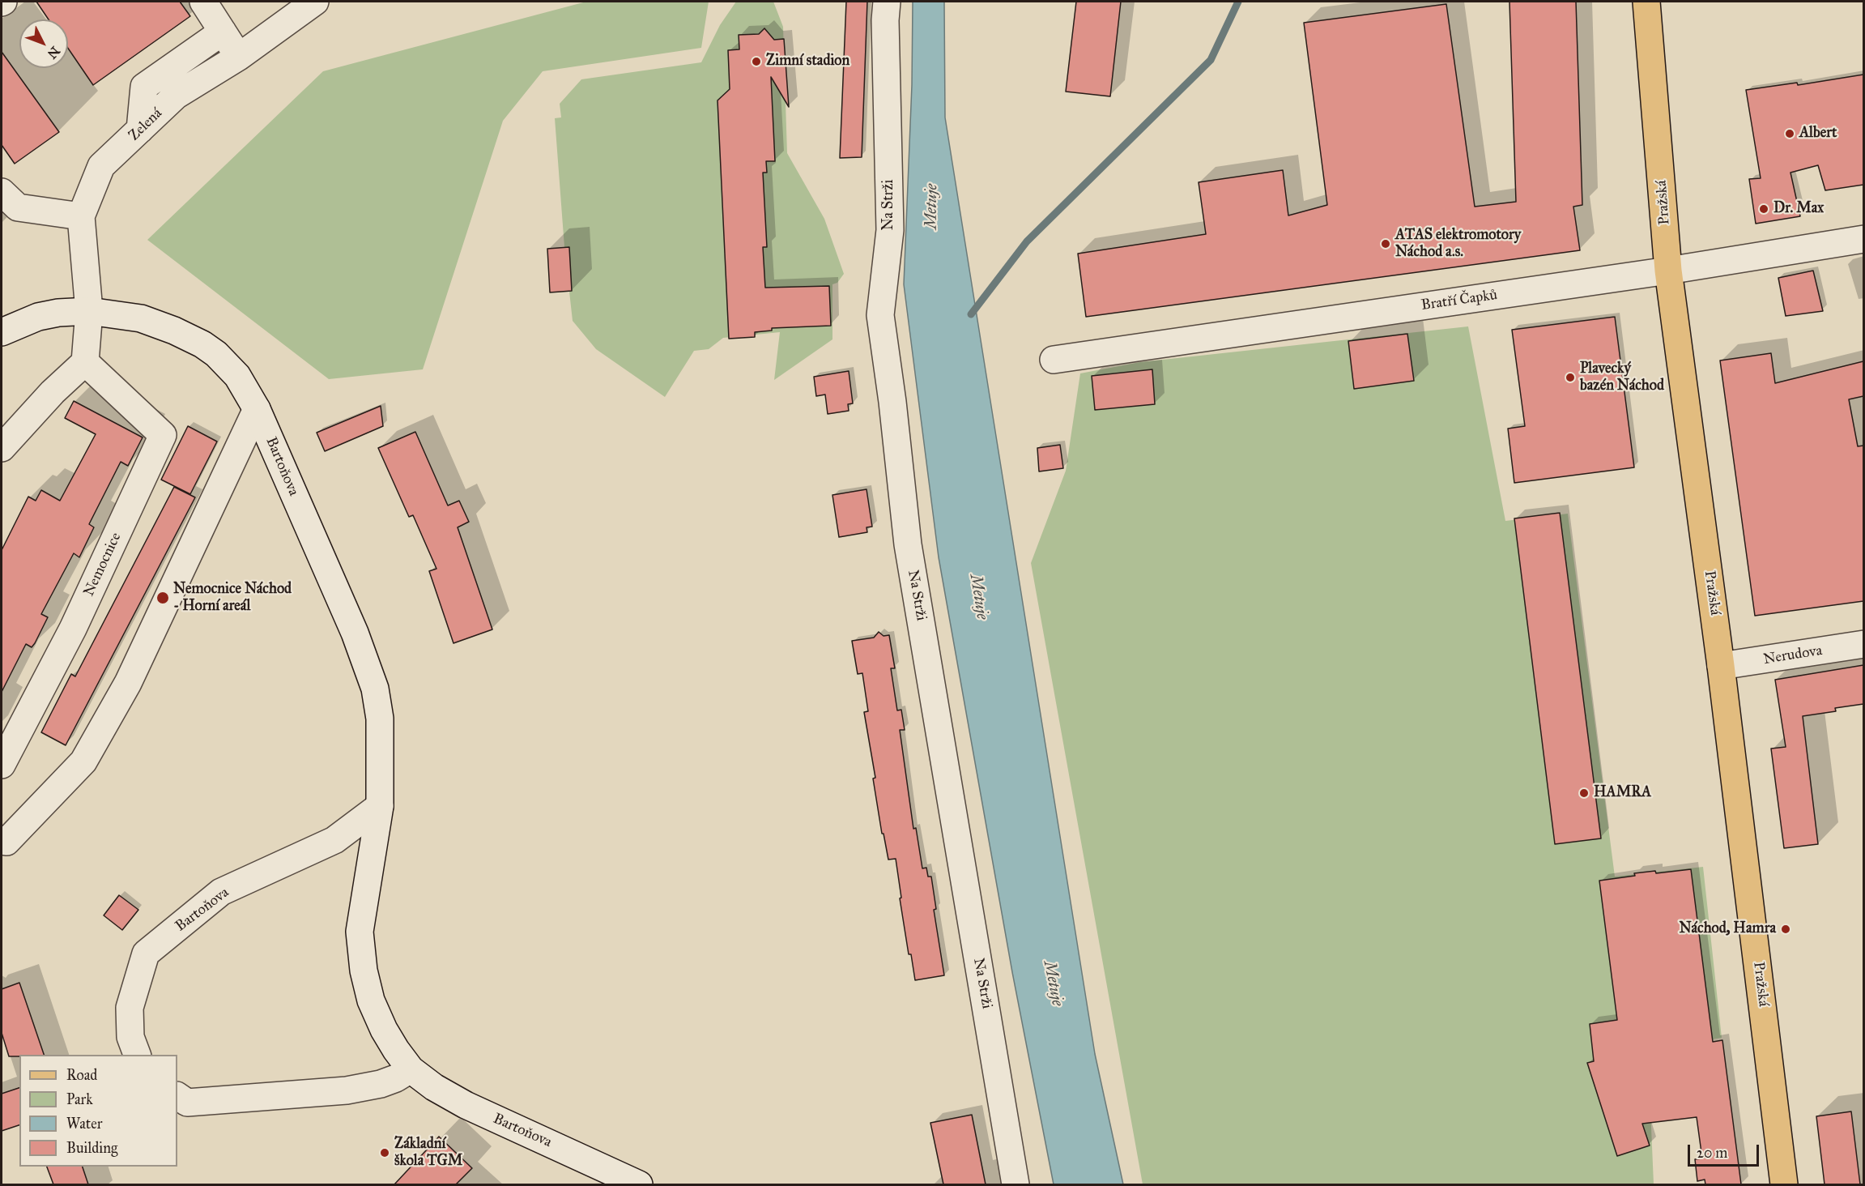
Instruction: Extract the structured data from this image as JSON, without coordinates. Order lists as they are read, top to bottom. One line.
{"streets":{"main road":["Pražská"],"street":["Zelená","Na Strži","Bratří Čapků","Bartoňova","Nemocnice","Nerudova"]},"crossings":[["Zelená","Bartoňova"],["Zelená","Nemocnice"],["Pražská","Bratří Čapků"],["Pražská","Nerudova"]],"water":["Metuje"],"places":["Zimní stadion","Albert","Dr. Max","ATAS elektromotory Náchod a.s.","Plavecký bazén Náchod","Nemocnice Náchod - Horní areál","HAMRA","Náchod, Hamra","Základní škola TGM"],"legend":["Road","Park","Water","Building"],"scale_bar":"20 m","north":"bottom right"}
